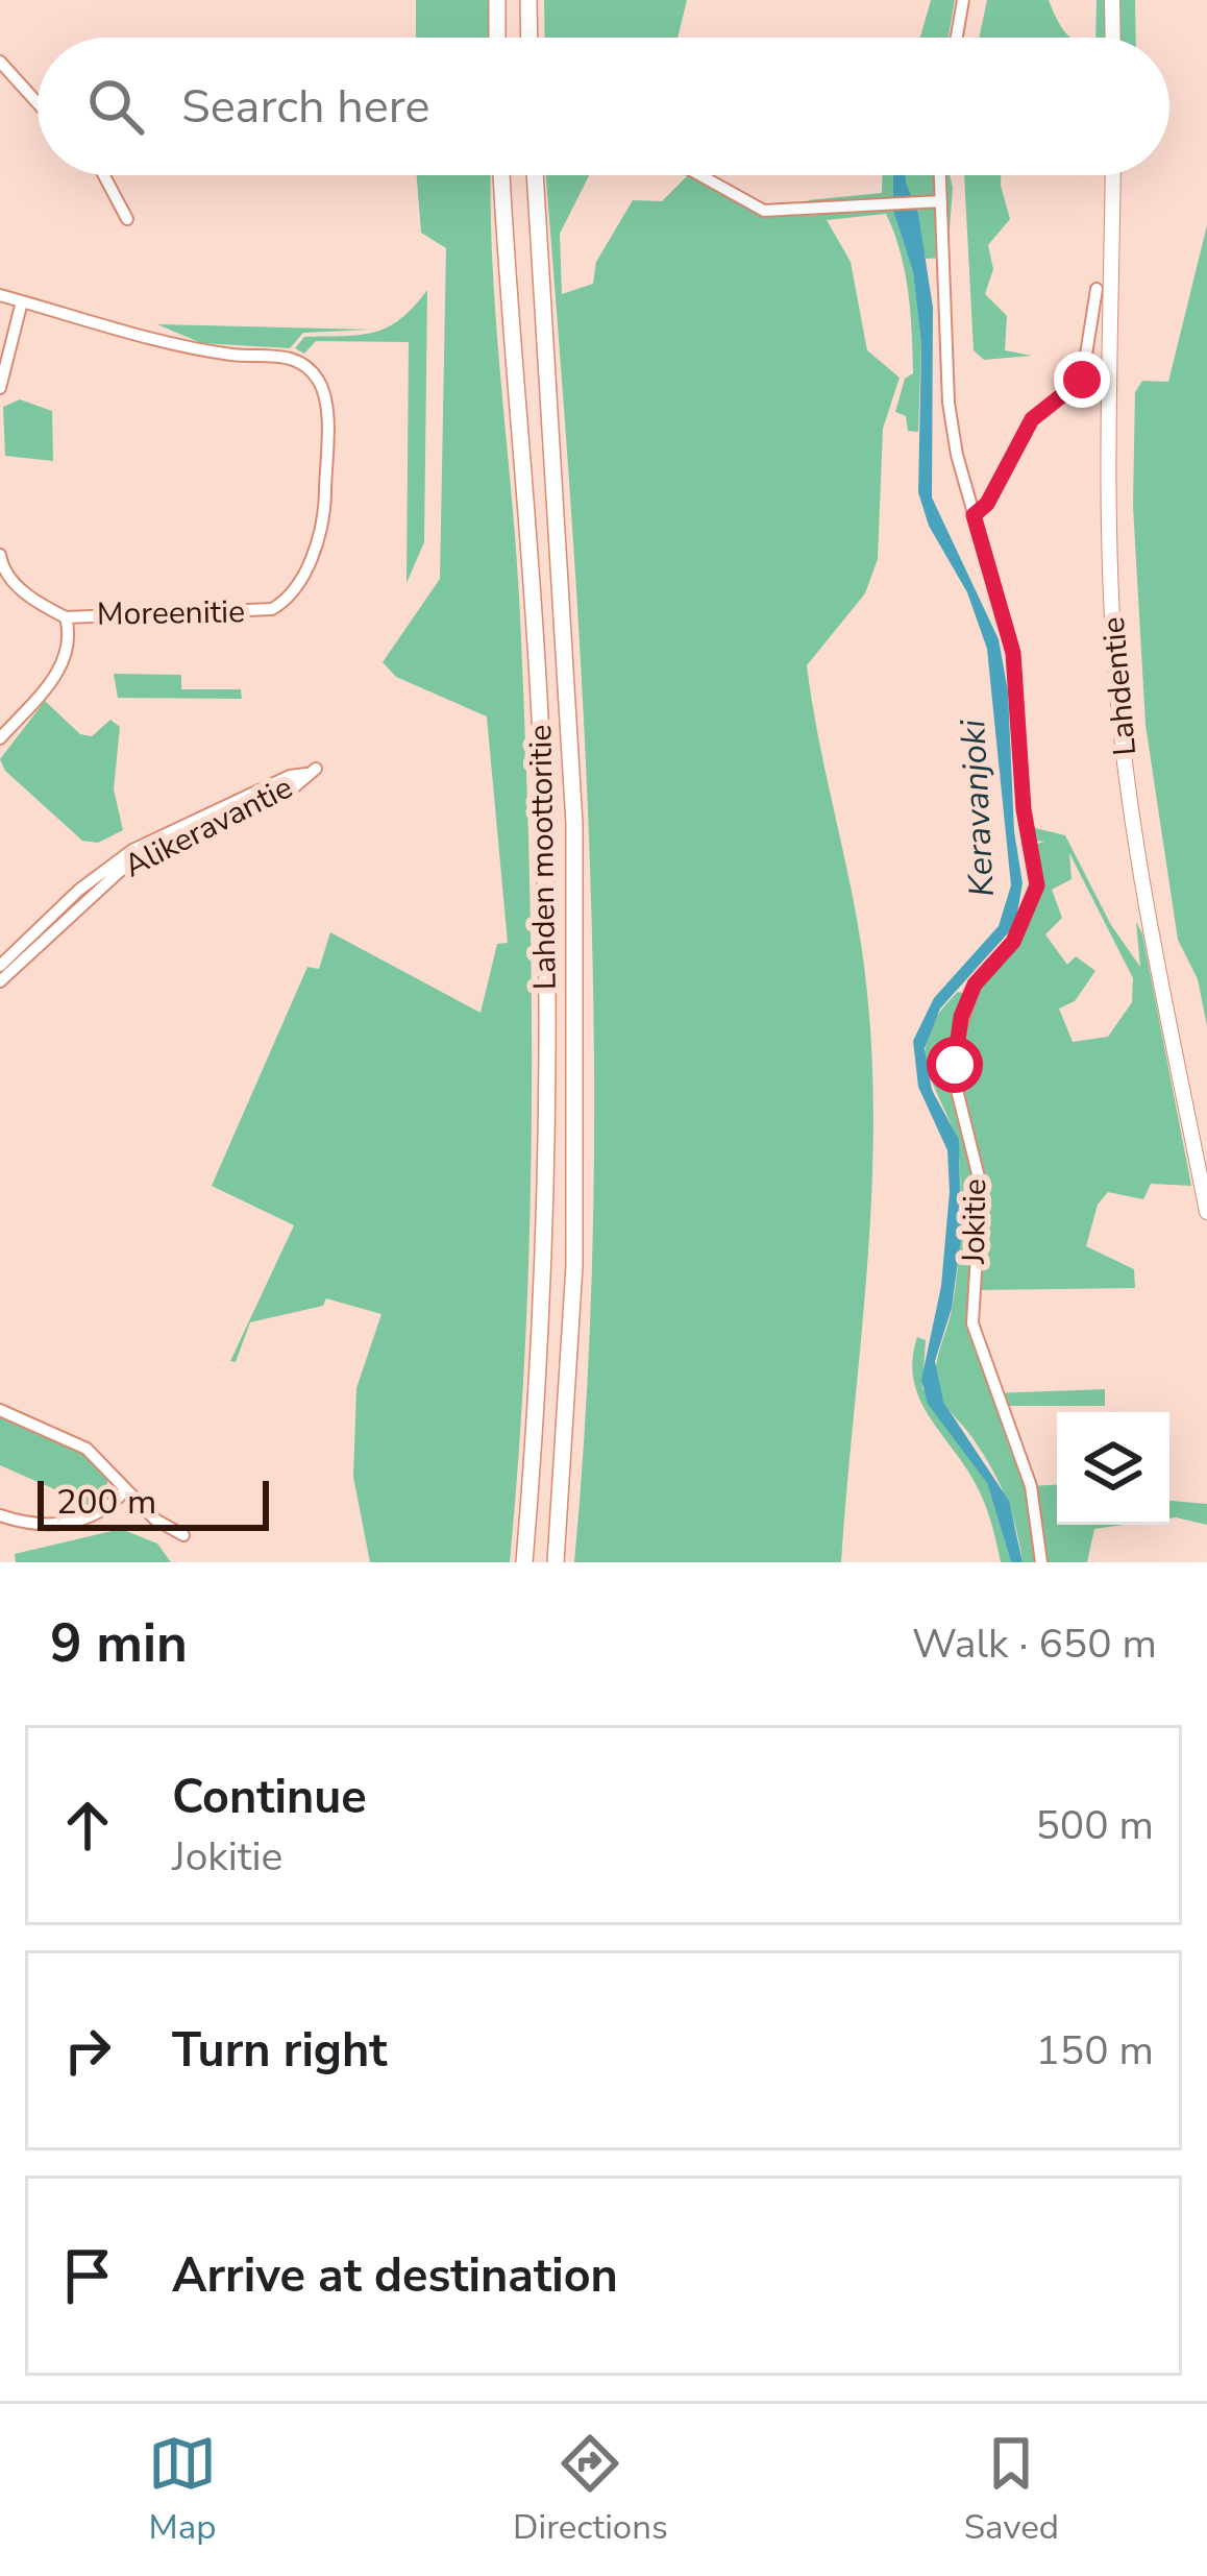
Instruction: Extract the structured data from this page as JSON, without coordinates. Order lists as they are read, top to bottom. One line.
{"streets":{"highway":["Lahden moottoritie"],"main road":["Lahdentie"],"street":["Moreenitie","Alikeravantie","Jokitie"]},"water":["Keravanjoki"],"scale_bar":"200 m","page":{"search":"Search here","scale":"200 m","heading":["9 min","Walk · 650 m"],"list":[["Continue","Jokitie","500 m"],["Turn right","150 m"],"Arrive at destination"],"nav":["Map","Directions","Saved"]}}
